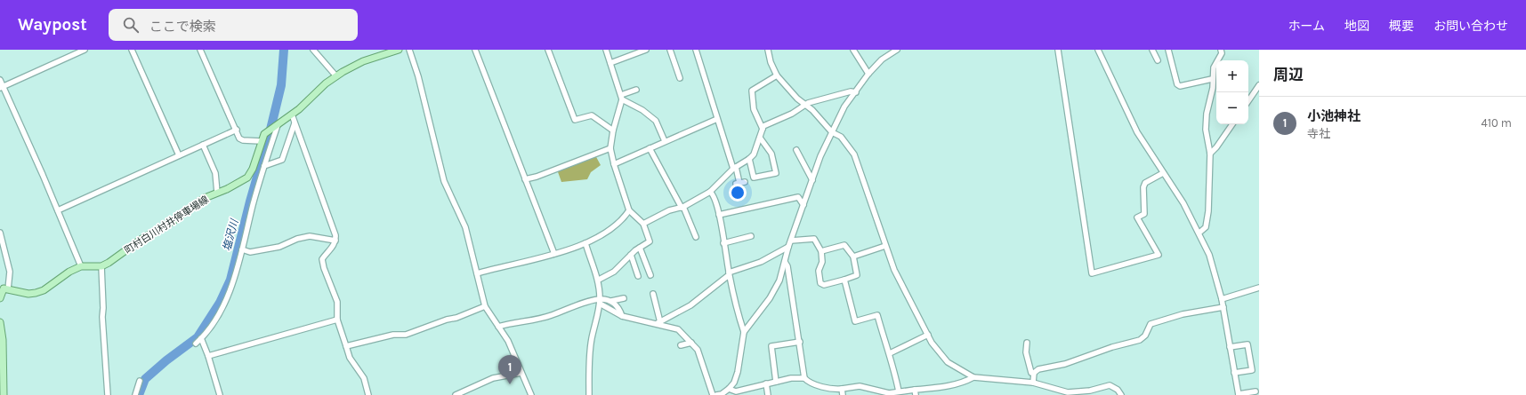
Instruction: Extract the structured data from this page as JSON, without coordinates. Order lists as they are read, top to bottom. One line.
{"streets":{"main road":["町村白川村井停車場線"]},"water":["塩沢川"],"page":{"header":"Waypost","search":"ここで検索","nav":["ホーム","地図","概要","お問い合わせ"],"heading":"周辺","map_buttons":["+","−"],"list":[{"mark":"1","name":"小池神社","note":"寺社","value":"410 m"}],"pins":"1"}}
